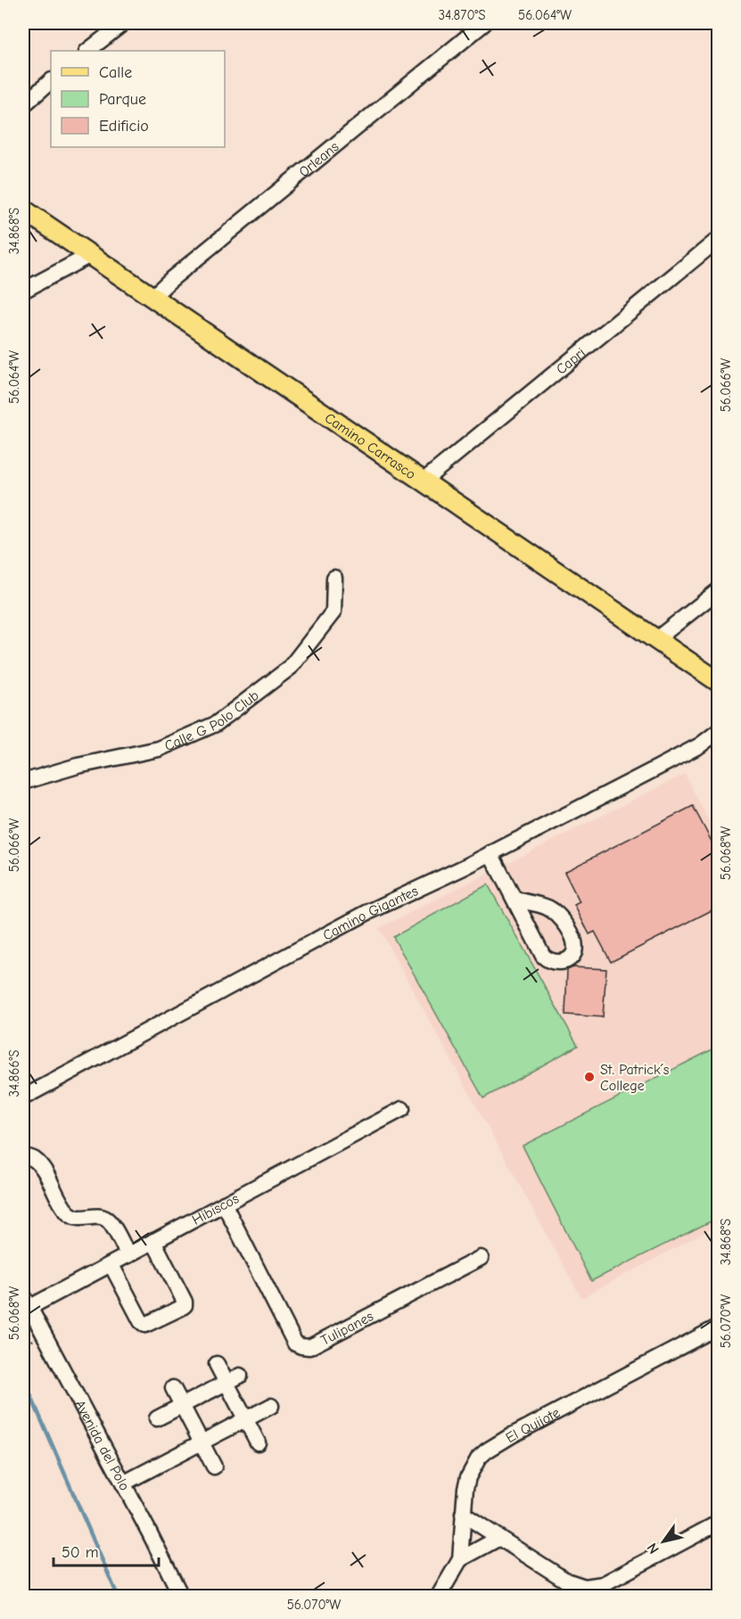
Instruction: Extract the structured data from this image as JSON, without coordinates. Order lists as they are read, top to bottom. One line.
{"streets":{"main road":["Camino Carrasco"],"street":["Orleans","Capri","Calle G Polo Club","Camino Gigantes","Hibiscos","Tulipanes","El Quijote","Avenida del Polo"]},"crossings":[["Orleans","Camino Carrasco"],["Capri","Camino Carrasco"],["Hibiscos","Tulipanes"],["Hibiscos","Avenida del Polo"]],"places":["St. Patrick´s College"],"legend":["Calle","Parque","Edificio"],"scale_bar":"50 m","north":"bottom left","coordinates":["34.870°S","56.064°W","34.868°S","56.066°W","56.068°W","34.866°S","56.070°W"]}
